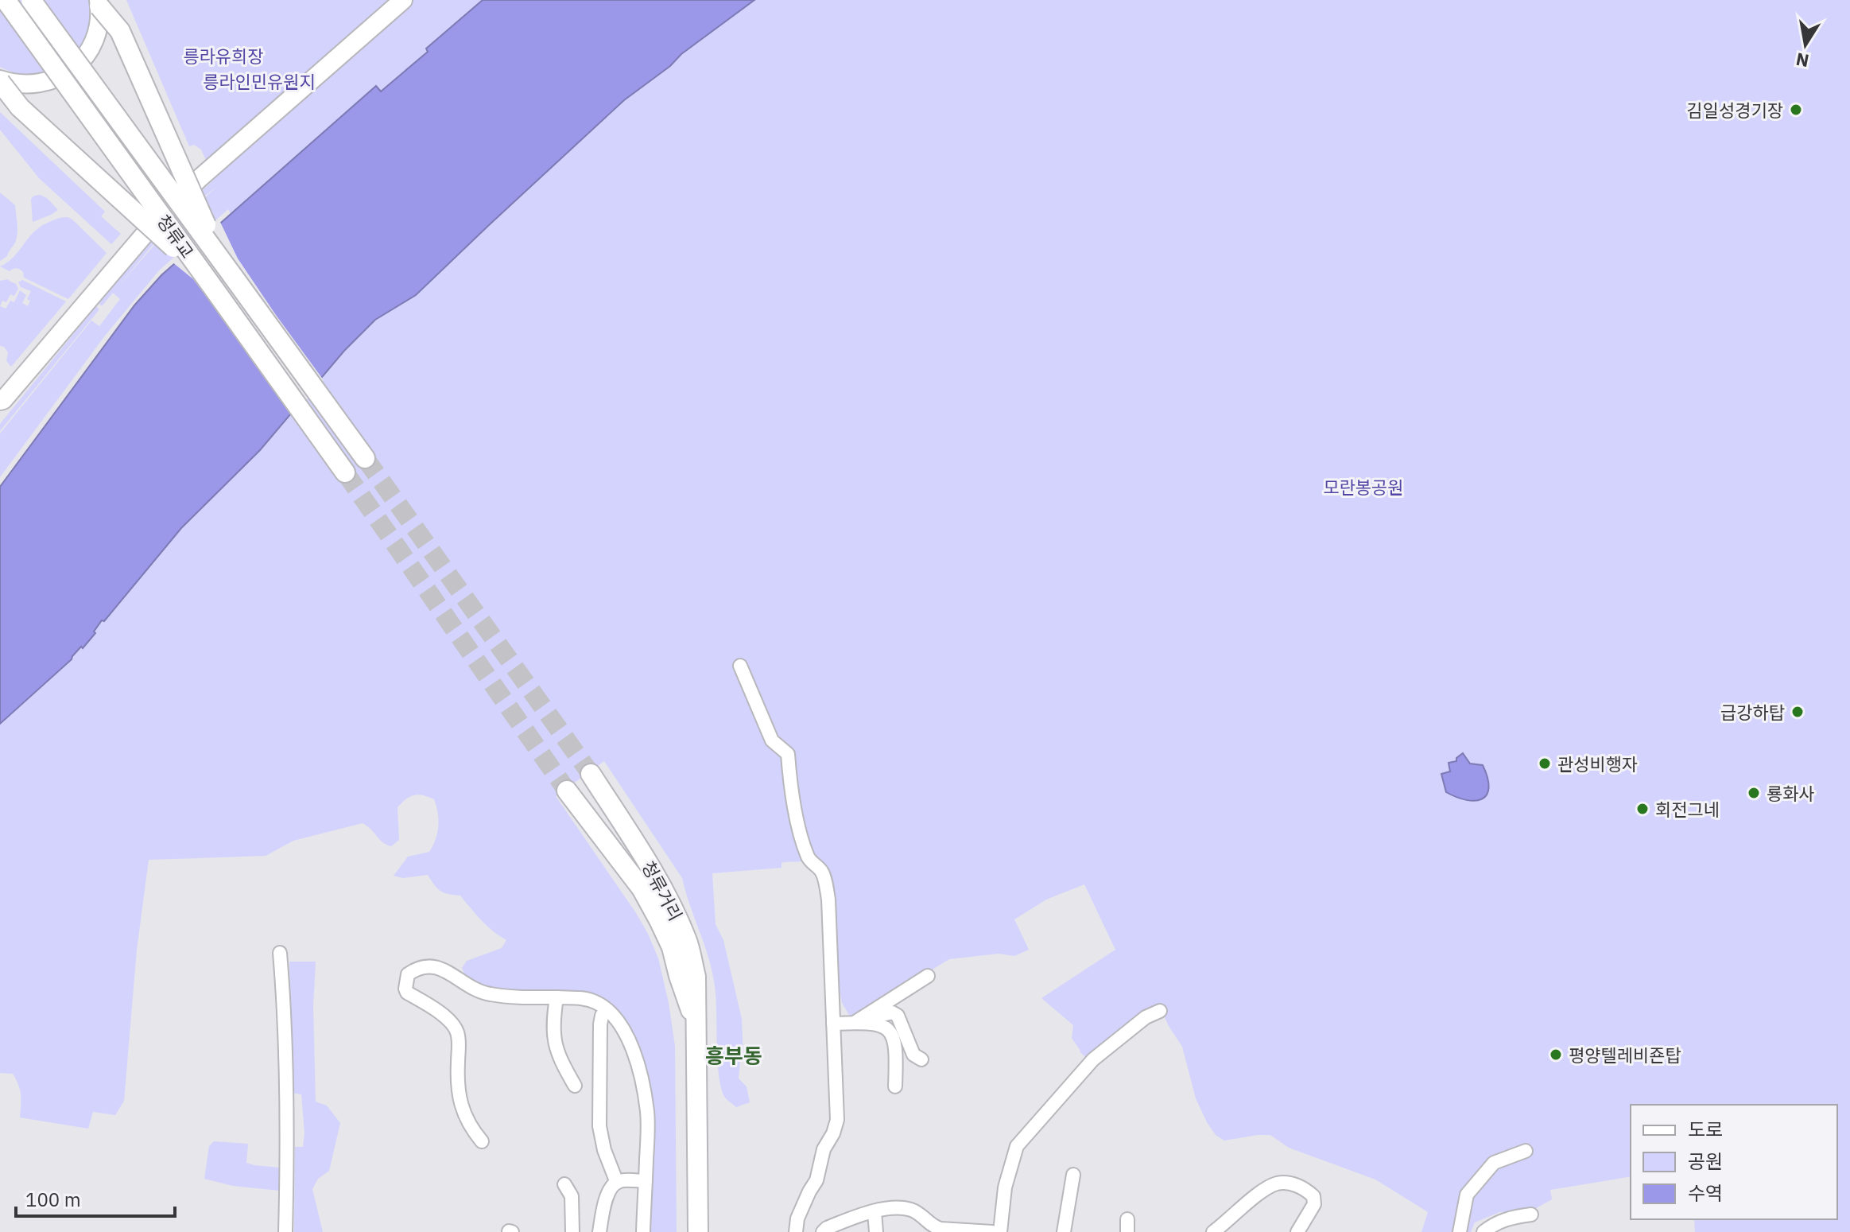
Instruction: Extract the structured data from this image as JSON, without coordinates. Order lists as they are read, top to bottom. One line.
{"streets":{"main road":["청류교","청류거리"]},"districts":["흥부동"],"parks":["릉라유희장","릉라인민유원지","모란봉공원"],"places":["김일성경기장","급강하탑","관성비행자","룡화사","회전그네","평양텔레비죤탑"],"legend":["도로","공원","수역"],"scale_bar":"100 m","north":"bottom"}
